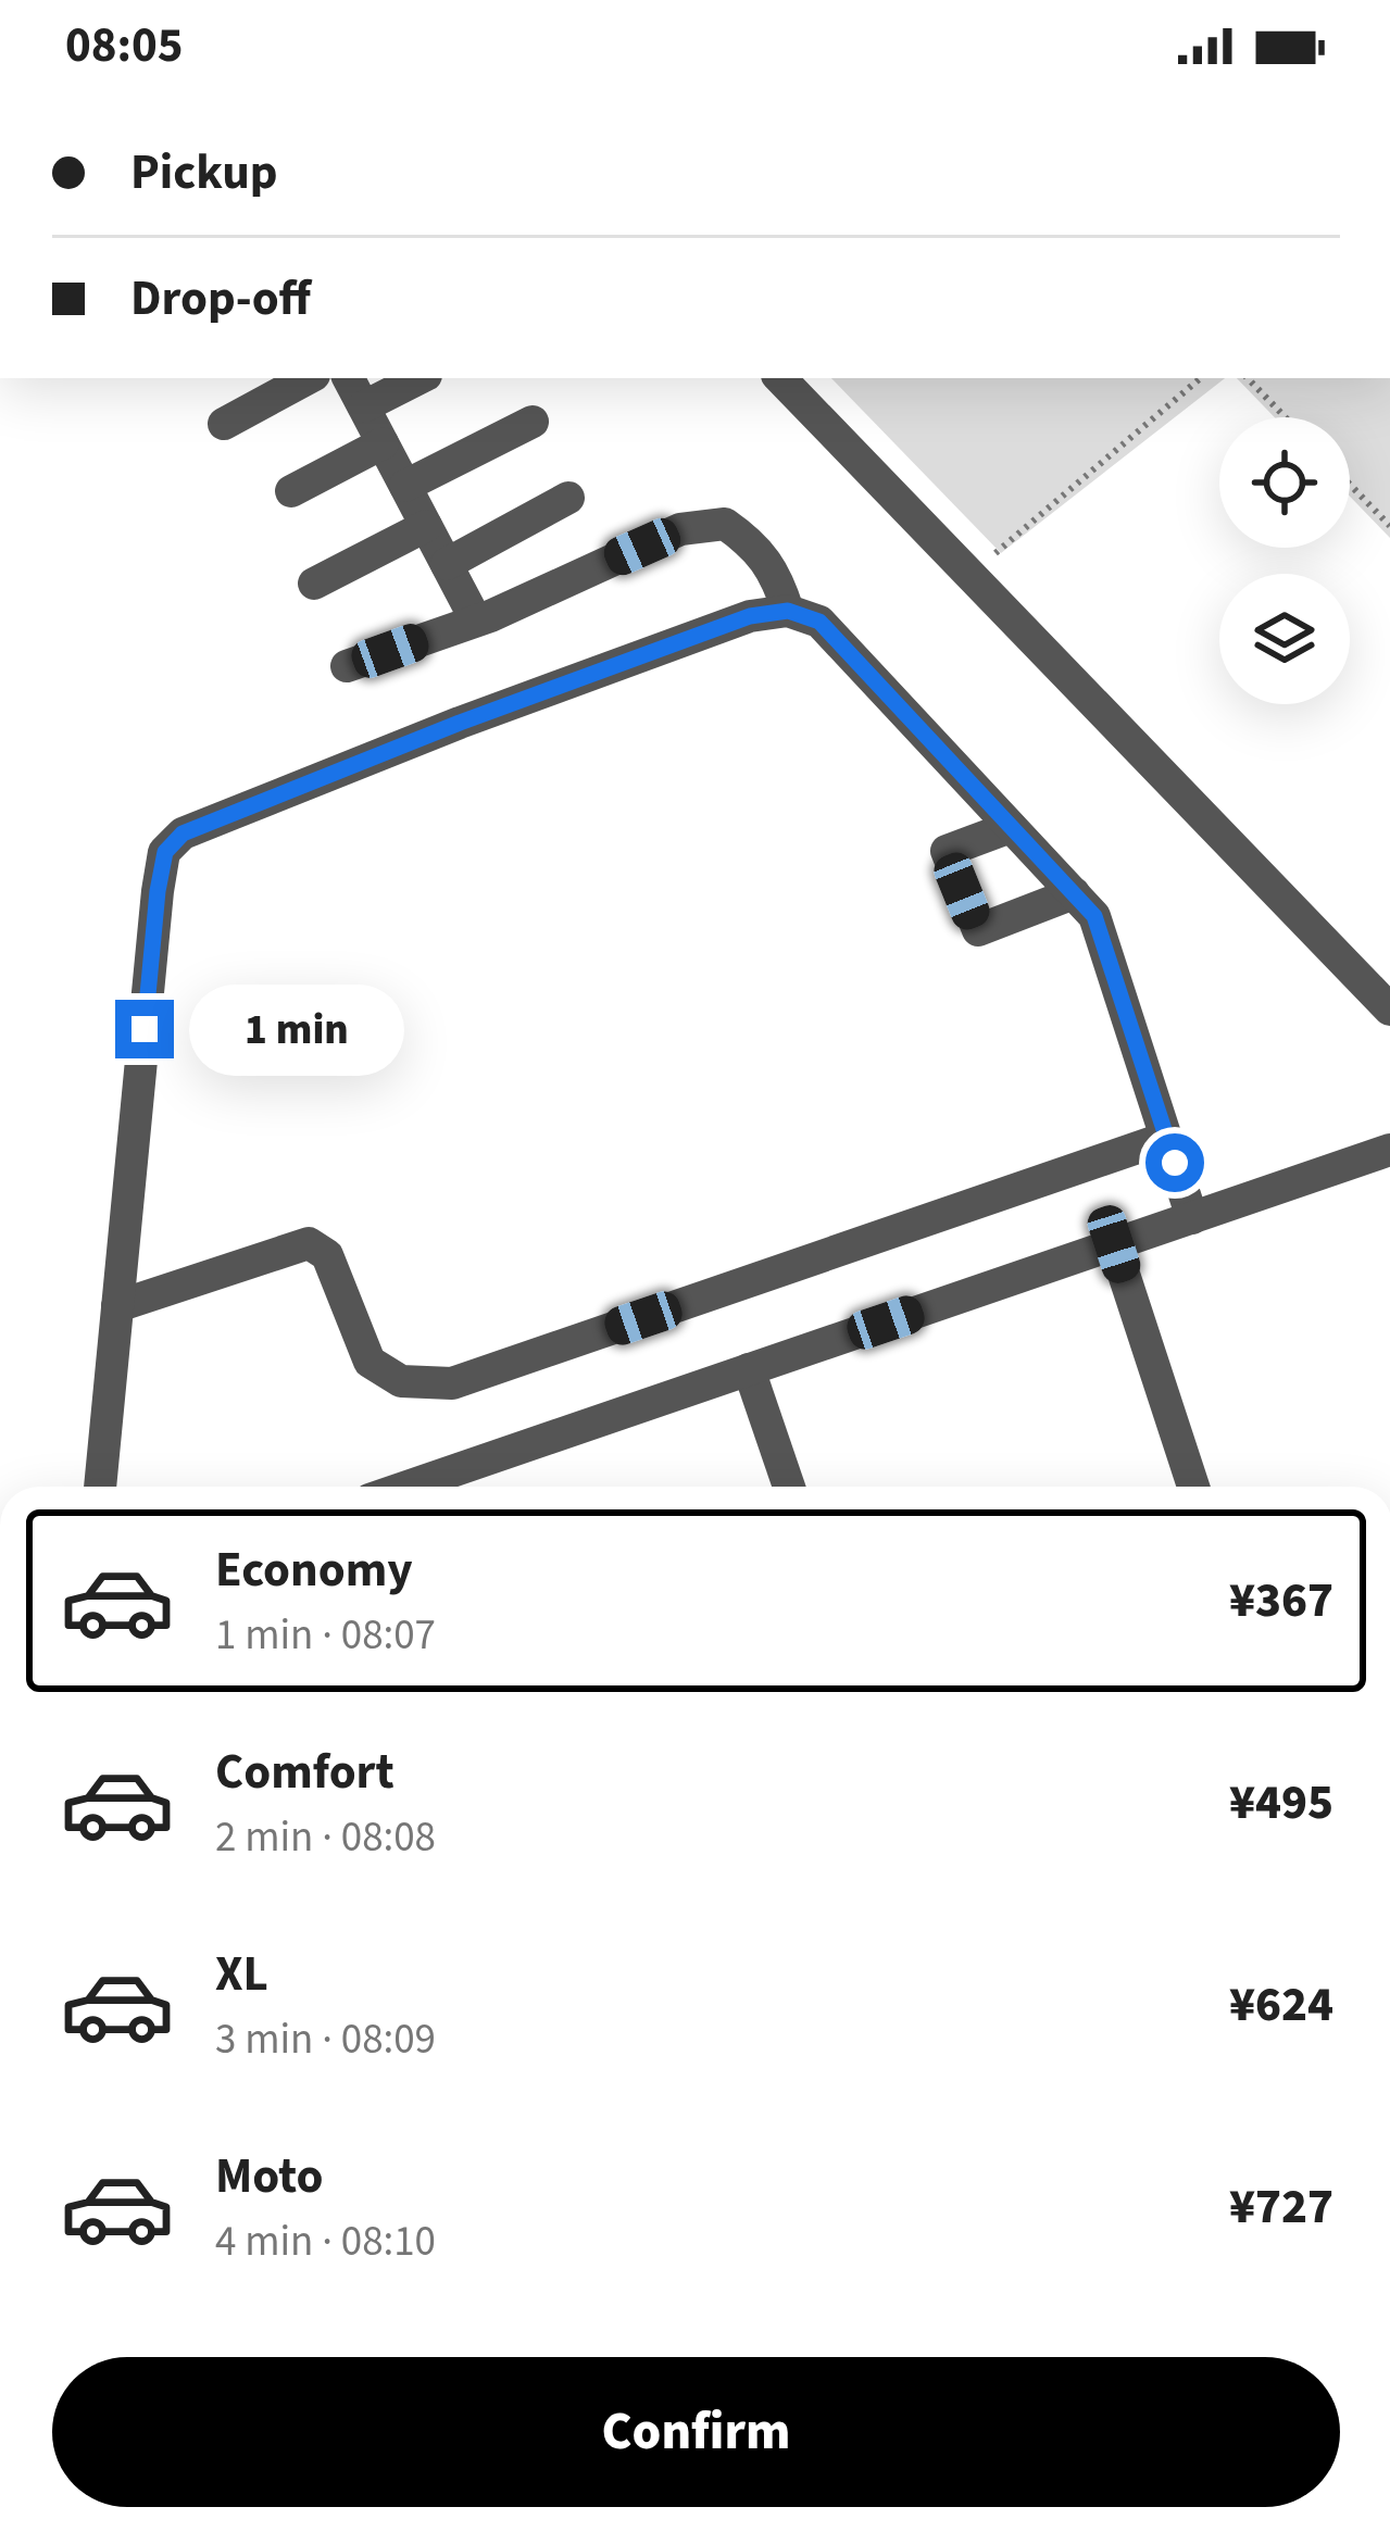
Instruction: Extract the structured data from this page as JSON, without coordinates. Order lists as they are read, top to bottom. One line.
{"page":{"status":"08:05","banner":["Pickup","Drop-off"],"bubble":"1 min","list":[{"name":"Economy","note":"1 min · 08:07","value":"¥367"},{"name":"Comfort","note":"2 min · 08:08","value":"¥495"},{"name":"XL","note":"3 min · 08:09","value":"¥624"},{"name":"Moto","note":"4 min · 08:10","value":"¥727"}],"buttons":"Confirm"}}
